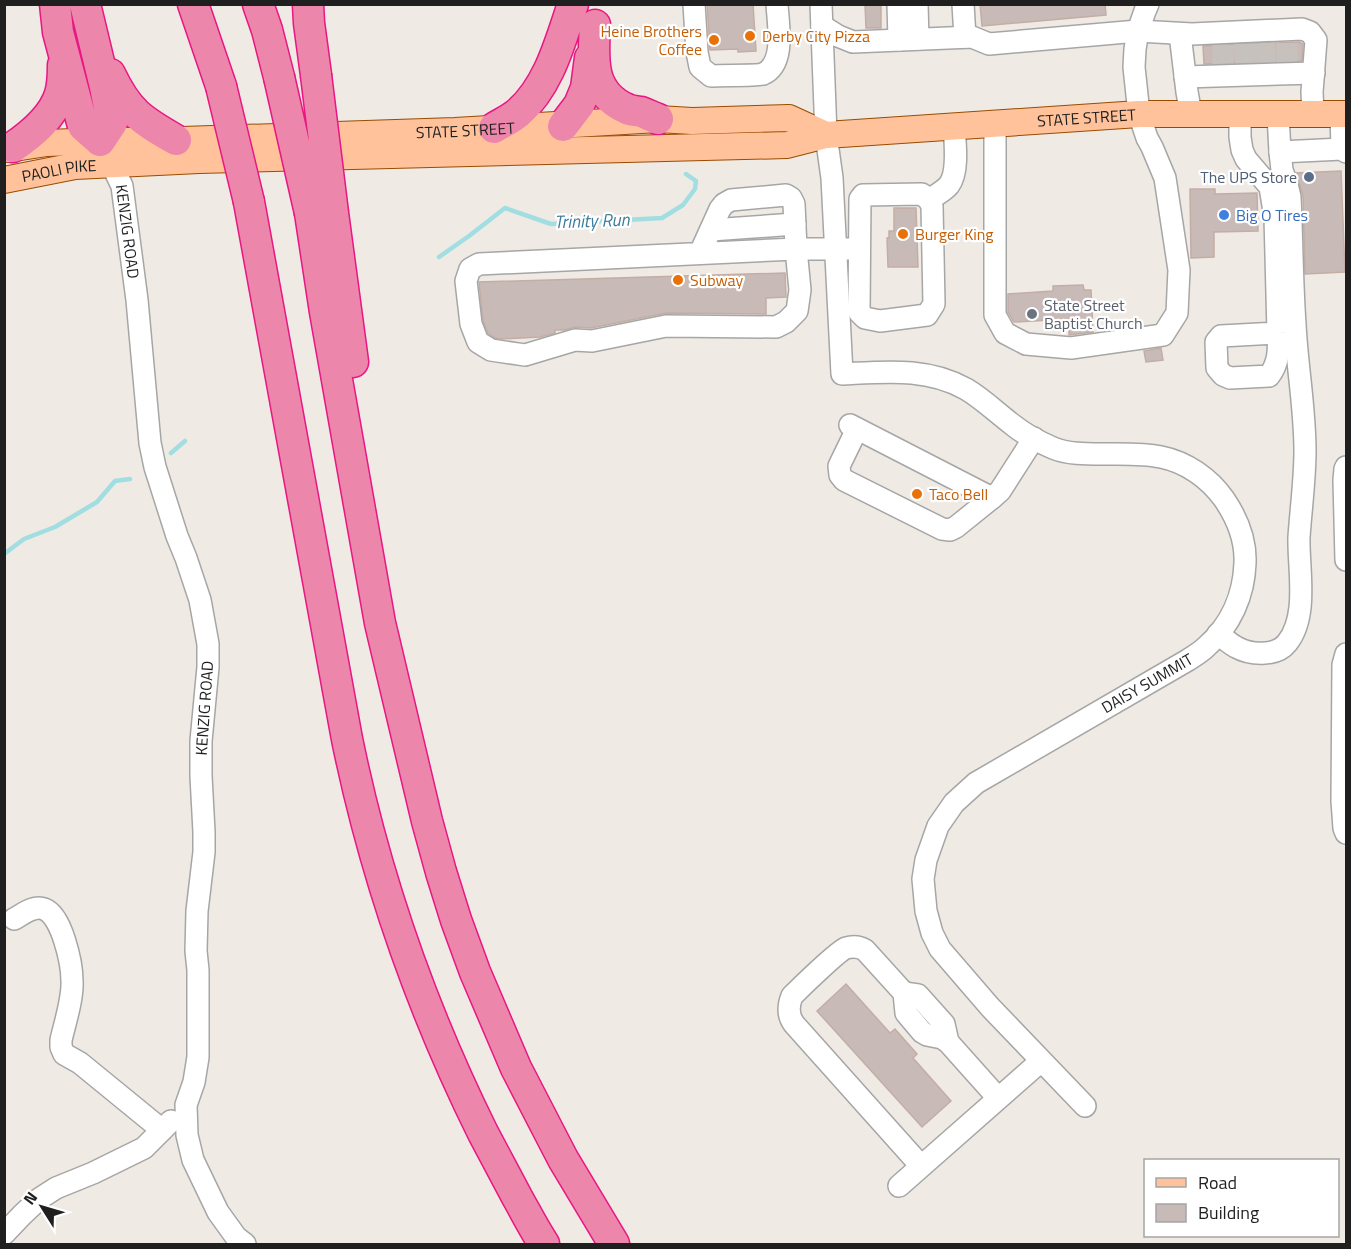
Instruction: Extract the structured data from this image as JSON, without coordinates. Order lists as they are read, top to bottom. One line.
{"streets":{"main road":["STATE STREET","PAOLI PIKE"],"street":["KENZIG ROAD","DAISY SUMMIT"]},"crossings":[["STATE STREET","PAOLI PIKE"],["STATE STREET","KENZIG ROAD"],["PAOLI PIKE","KENZIG ROAD"]],"water":["Trinity Run"],"places":["Derby City Pizza","Heine Brothers Coffee","The UPS Store","Big O Tires","Burger King","Subway","State Street Baptist Church","Taco Bell"],"legend":["Road","Building"],"north":"top left"}
